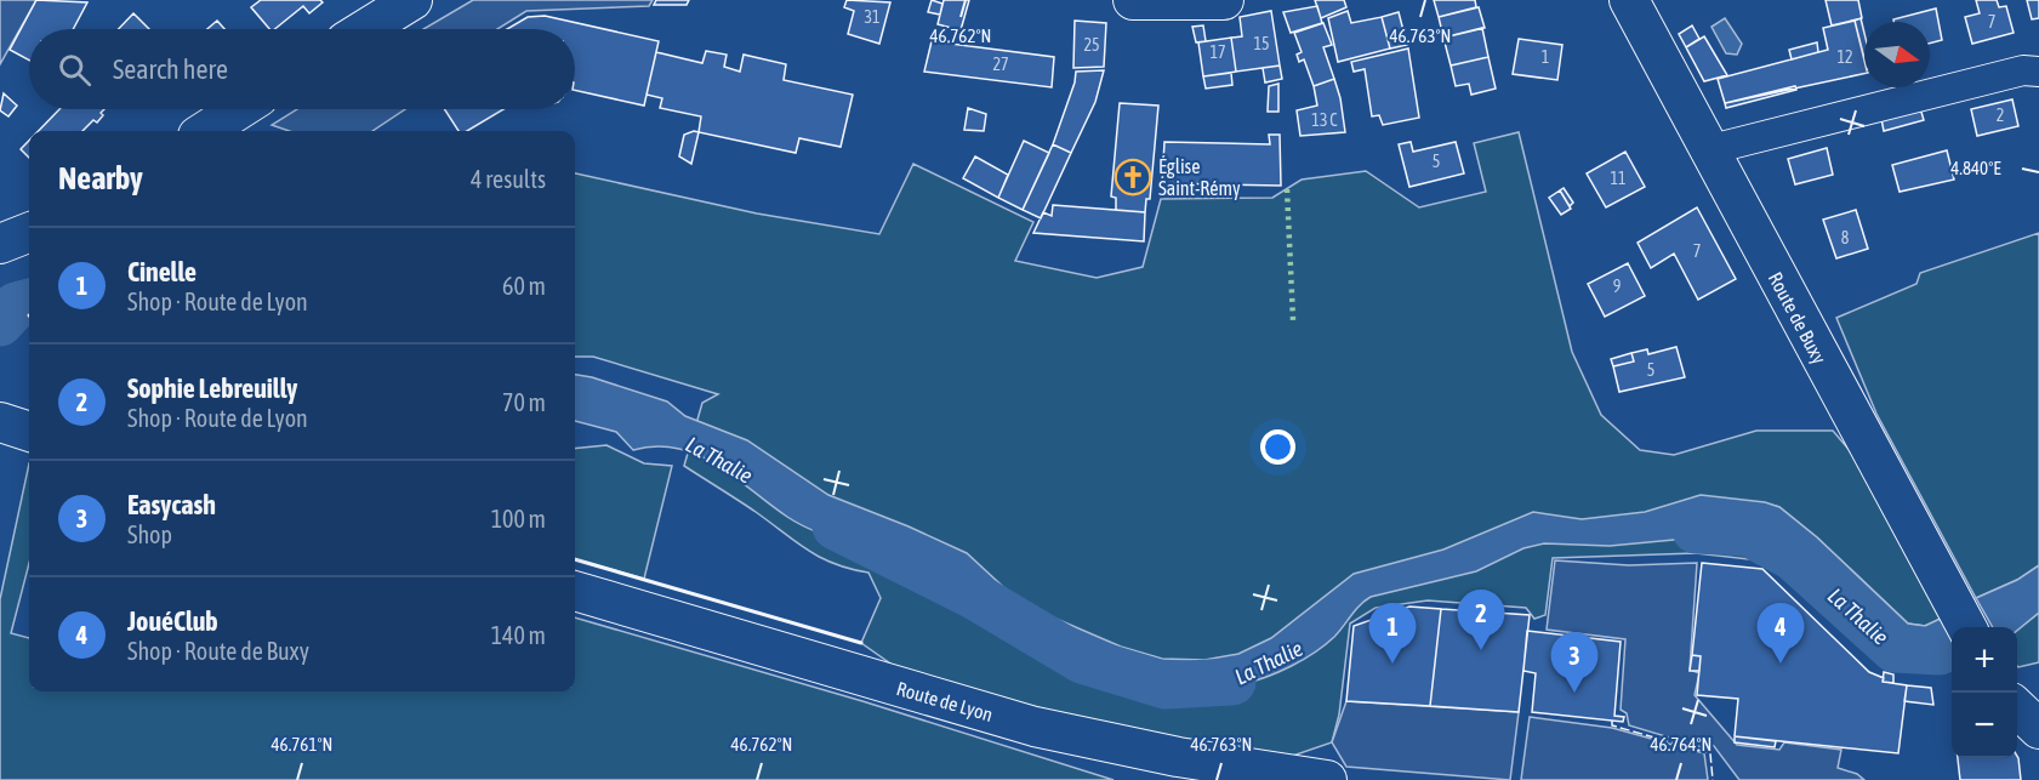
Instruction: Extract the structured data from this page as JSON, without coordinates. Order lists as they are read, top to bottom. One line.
{"streets":{"main road":["Route de Buxy","Route de Lyon"]},"water":["La Thalie"],"places":{"church":["Église Saint-Rémy"]},"house_numbers":["31","7","15","25","17","1","12","27","2","13 C","5","11","8","7","9","5"],"north":"right","page":{"search":"Search here","heading":["Nearby","4 results"],"list":[{"mark":"1","name":"Cinelle","note":"Shop · Route de Lyon","value":"60 m"},{"mark":"2","name":"Sophie Lebreuilly","note":"Shop · Route de Lyon","value":"70 m"},{"mark":"3","name":"Easycash","note":"Shop","value":"100 m"},{"mark":"4","name":"JouéClub","note":"Shop · Route de Buxy","value":"140 m"}],"pins":["2","1","4","3"],"map_buttons":["+","−"]},"coordinates":["46.762°N","46.763°N","4.840°E","46.761°N","46.764°N"]}
